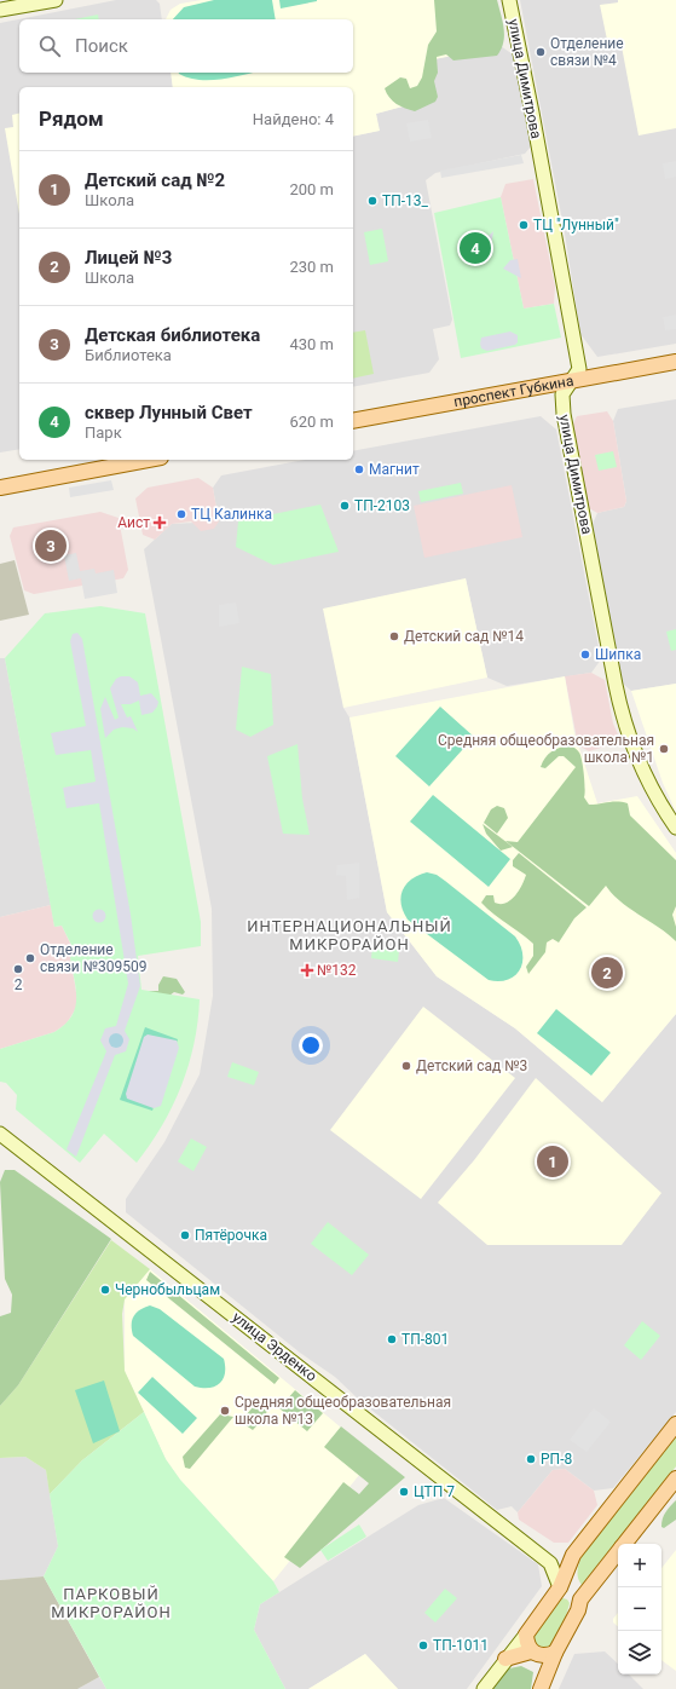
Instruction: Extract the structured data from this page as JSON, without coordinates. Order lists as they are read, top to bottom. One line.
{"streets":{"main road":["улица Димитрова","проспект Губкина","улица Эрденко"]},"crossings":[["улица Димитрова","проспект Губкина"]],"districts":["ИНТЕРНАЦИОНАЛЬНЫЙ МИКРОРАЙОН","ПАРКОВЫЙ МИКРОРАЙОН"],"places":{"other":["Отделение связи №4","ТП-13_","ТЦ \"Лунный\"","Магнит","ТП-2103","ТЦ Калинка","Детский сад №14","Шипка","Средняя общеобразовательная школа №1","Отделение связи №309509","2","Детский сад №3","Пятёрочка","Чернобыльцам","ТП-801","Средняя общеобразовательная школа №13","РП-8","ЦТП 7","ТП-1011"],"health":["Аист","№132"]},"page":{"search":"Поиск","heading":["Рядом","Найдено: 4"],"list":[{"mark":"1","name":"Детский сад №2","note":"Школа","value":"200 m"},{"mark":"2","name":"Лицей №3","note":"Школа","value":"230 m"},{"mark":"3","name":"Детская библиотека","note":"Библиотека","value":"430 m"},{"mark":"4","name":"сквер Лунный Свет","note":"Парк","value":"620 m"}],"pins":["4","3","2","1"],"map_buttons":["+","−"]}}
